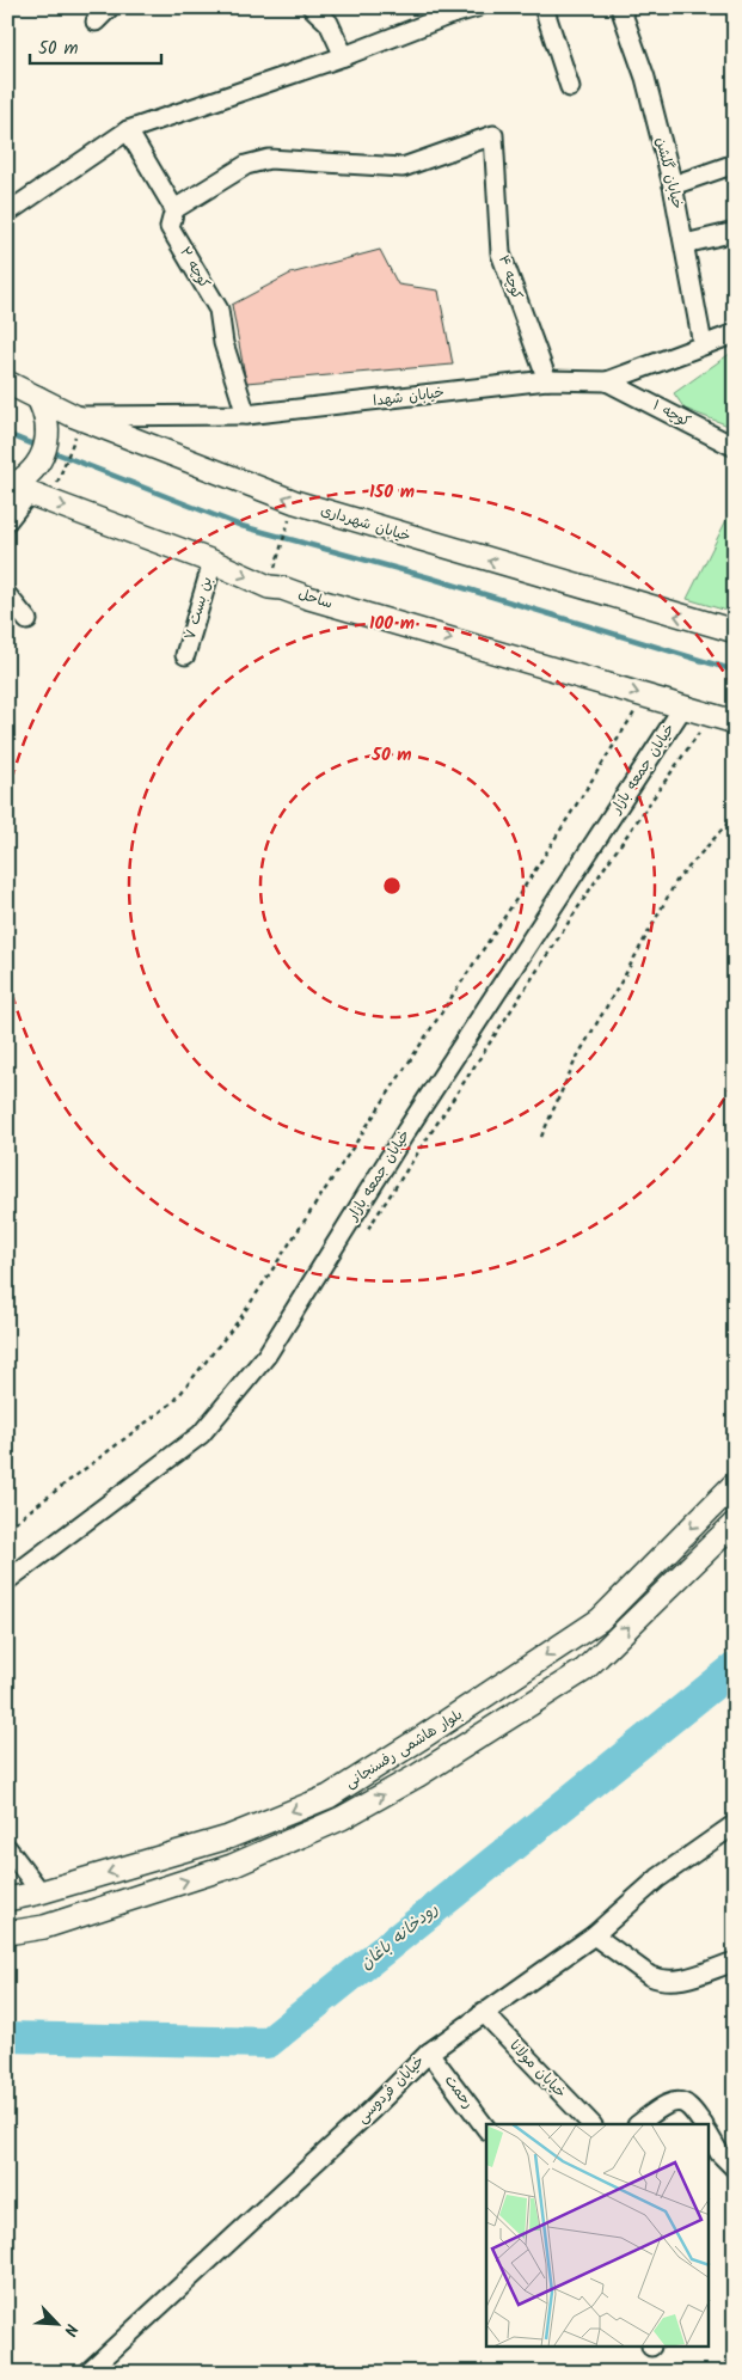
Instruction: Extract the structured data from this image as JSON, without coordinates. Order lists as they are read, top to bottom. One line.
{"streets":{"main road":["خیابان شهرداری","ساحل","بلوار هاشمی رفسنجانی"],"street":["خیابان گلشن","کوچه ۲","کوچه ۴","خیابان شهدا","کوچه ۱","بن بست ۷","خیابان جمعه بازار","خیابان مولانا","خیابان فردوسی","رحمت"]},"crossings":[["خیابان گلشن","خیابان شهدا"],["کوچه ۲","کوچه ۴"],["کوچه ۲","خیابان شهدا"],["کوچه ۴","خیابان شهدا"],["خیابان شهدا","کوچه ۱"],["خیابان شهدا","خیابان شهرداری"],["ساحل","بن بست ۷"],["ساحل","خیابان جمعه بازار"],["خیابان مولانا","خیابان فردوسی"],["خیابان فردوسی","رحمت"]],"one_way":["خیابان شهرداری","ساحل"],"water":["رودخانه باغان"],"scale_bar":"50 m","north":"bottom right","rings":["150 m","100 m","50 m"]}
